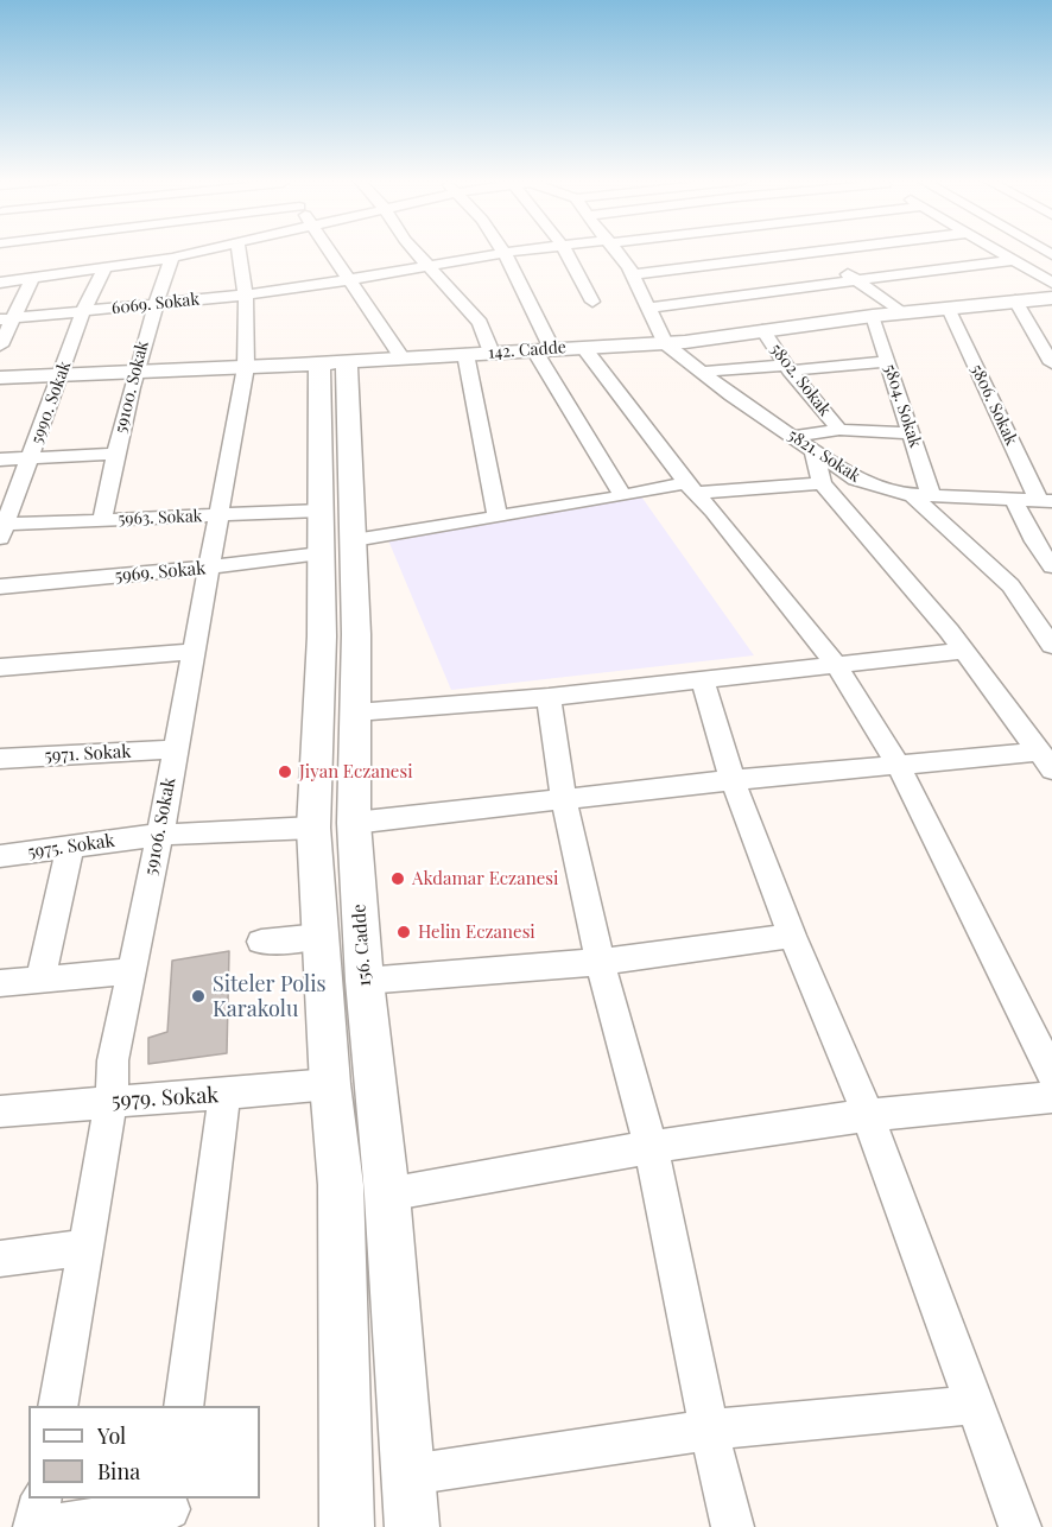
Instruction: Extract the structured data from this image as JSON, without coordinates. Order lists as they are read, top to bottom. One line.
{"streets":{"street":["6069. Sokak","142. Cadde","5802. Sokak","59100. Sokak","5990. Sokak","5806. Sokak","5804. Sokak","5821. Sokak","5963. Sokak","5969. Sokak","5971. Sokak","59106. Sokak","5975. Sokak","156. Cadde","5979. Sokak"]},"crossings":[["6069. Sokak","59100. Sokak"],["6069. Sokak","5990. Sokak"],["6069. Sokak","59106. Sokak"],["142. Cadde","5802. Sokak"],["142. Cadde","59100. Sokak"],["142. Cadde","5990. Sokak"],["142. Cadde","5806. Sokak"],["142. Cadde","5804. Sokak"],["142. Cadde","5821. Sokak"],["142. Cadde","59106. Sokak"],["142. Cadde","156. Cadde"],["5802. Sokak","5804. Sokak"],["5802. Sokak","5821. Sokak"],["59100. Sokak","5963. Sokak"],["5990. Sokak","5963. Sokak"],["5806. Sokak","5821. Sokak"],["5804. Sokak","5821. Sokak"],["5963. Sokak","59106. Sokak"],["5963. Sokak","156. Cadde"],["5969. Sokak","59106. Sokak"],["5969. Sokak","156. Cadde"],["5971. Sokak","59106. Sokak"],["59106. Sokak","5975. Sokak"],["59106. Sokak","5979. Sokak"],["5975. Sokak","156. Cadde"],["156. Cadde","5979. Sokak"]],"places":["Jiyan Eczanesi","Akdamar Eczanesi","Helin Eczanesi","Siteler Polis Karakolu"],"legend":["Yol","Bina"]}
